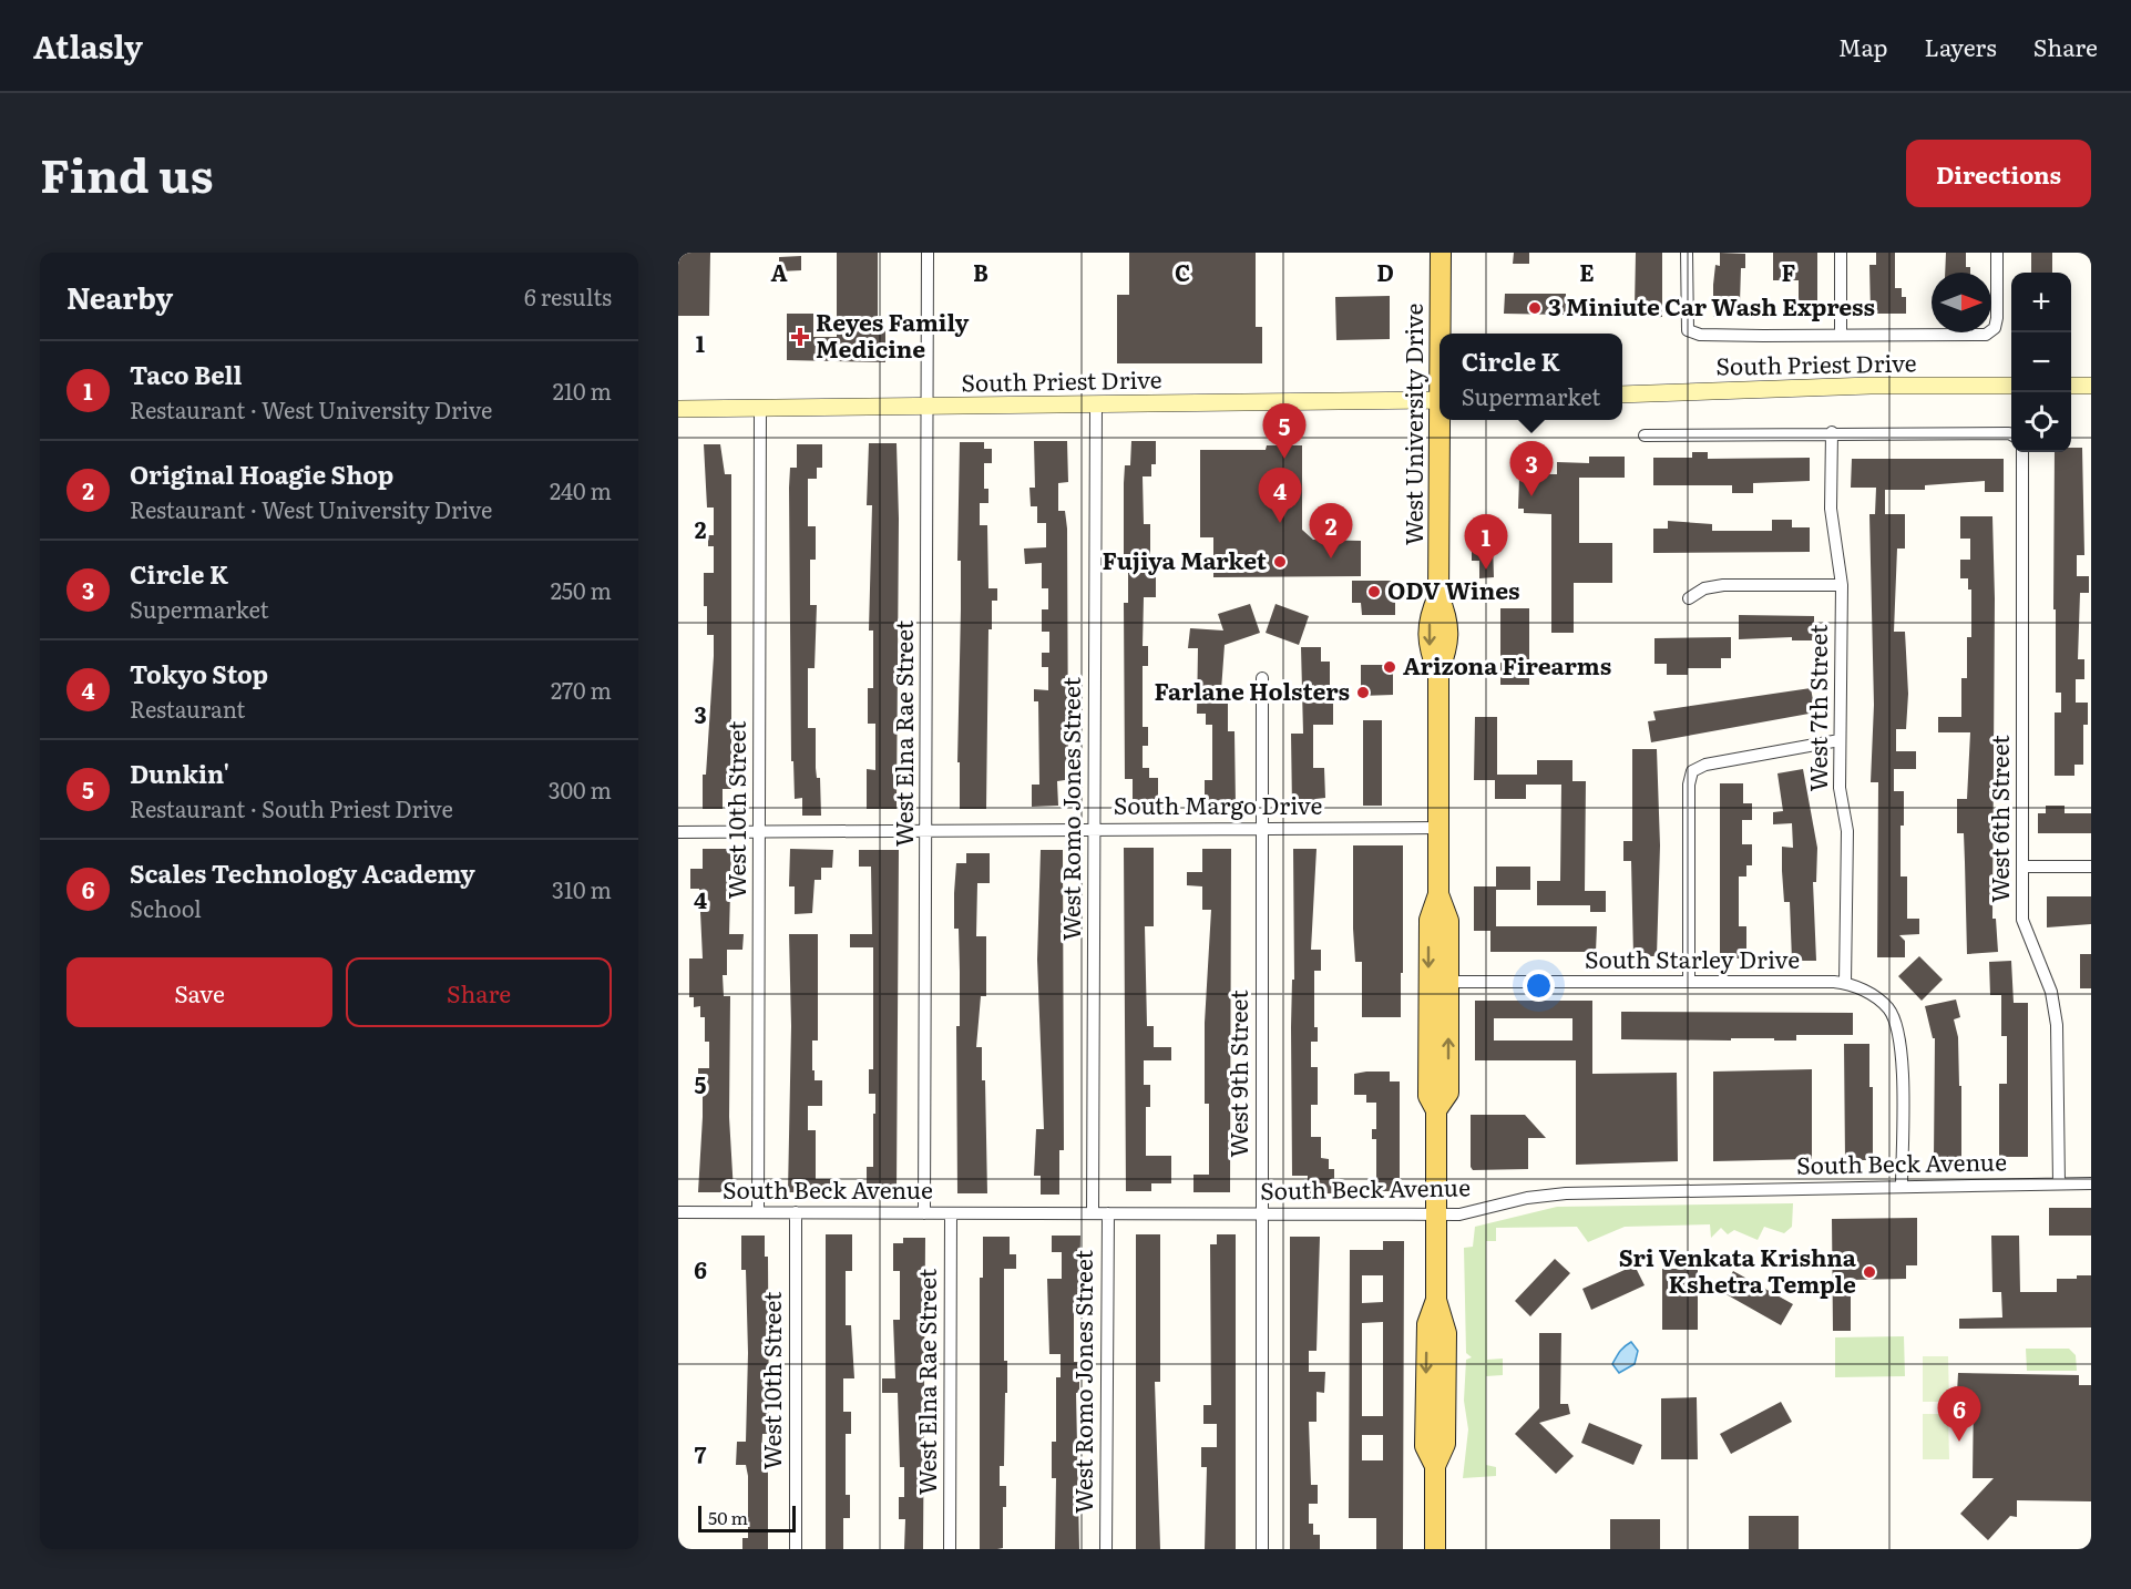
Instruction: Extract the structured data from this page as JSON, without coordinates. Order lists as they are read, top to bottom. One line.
{"streets":{"main road":["South Priest Drive","West University Drive"],"street":["West 7th Street","West Elna Rae Street","South Margo Drive","West Romo Jones Street","West 10th Street","West 6th Street","South Starley Drive","West 9th Street","South Beck Avenue"]},"crossings":[["South Priest Drive","West Elna Rae Street"],["South Priest Drive","West Romo Jones Street"],["South Priest Drive","West 10th Street"],["West University Drive","South Margo Drive"],["West University Drive","South Starley Drive"],["West University Drive","South Beck Avenue"],["West 7th Street","South Starley Drive"],["West Elna Rae Street","South Margo Drive"],["West Elna Rae Street","South Beck Avenue"],["South Margo Drive","West Romo Jones Street"],["South Margo Drive","West 10th Street"],["South Margo Drive","West 9th Street"],["West Romo Jones Street","South Beck Avenue"],["West 10th Street","South Beck Avenue"],["West 6th Street","South Beck Avenue"],["South Starley Drive","South Beck Avenue"],["West 9th Street","South Beck Avenue"]],"places":{"other":["3 Miniute Car Wash Express","Fujiya Market","ODV Wines","Arizona Firearms","Farlane Holsters","Sri Venkata Krishna Kshetra Temple"],"health":["Reyes Family Medicine"]},"scale_bar":"50 m","north":"right","page":{"header":"Atlasly","nav":["Map","Layers","Share"],"title":"Find us","buttons":["Directions",["Save","Share"]],"heading":["Nearby","6 results"],"map_buttons":["+","−"],"popup":["Circle K","Supermarket"],"list":[{"mark":"1","name":"Taco Bell","note":"Restaurant · West University Drive","value":"210 m"},{"mark":"2","name":"Original Hoagie Shop","note":"Restaurant · West University Drive","value":"240 m"},{"mark":"3","name":"Circle K","note":"Supermarket","value":"250 m"},{"mark":"4","name":"Tokyo Stop","note":"Restaurant","value":"270 m"},{"mark":"5","name":"Dunkin'","note":"Restaurant · South Priest Drive","value":"300 m"},{"mark":"6","name":"Scales Technology Academy","note":"School","value":"310 m"}],"pins":["5","3","4","2","1","6"],"scale":"50 m"},"grid":{"columns":["A","B","C","D","E","F"],"rows":["1","2","3","4","5","6","7"]}}
